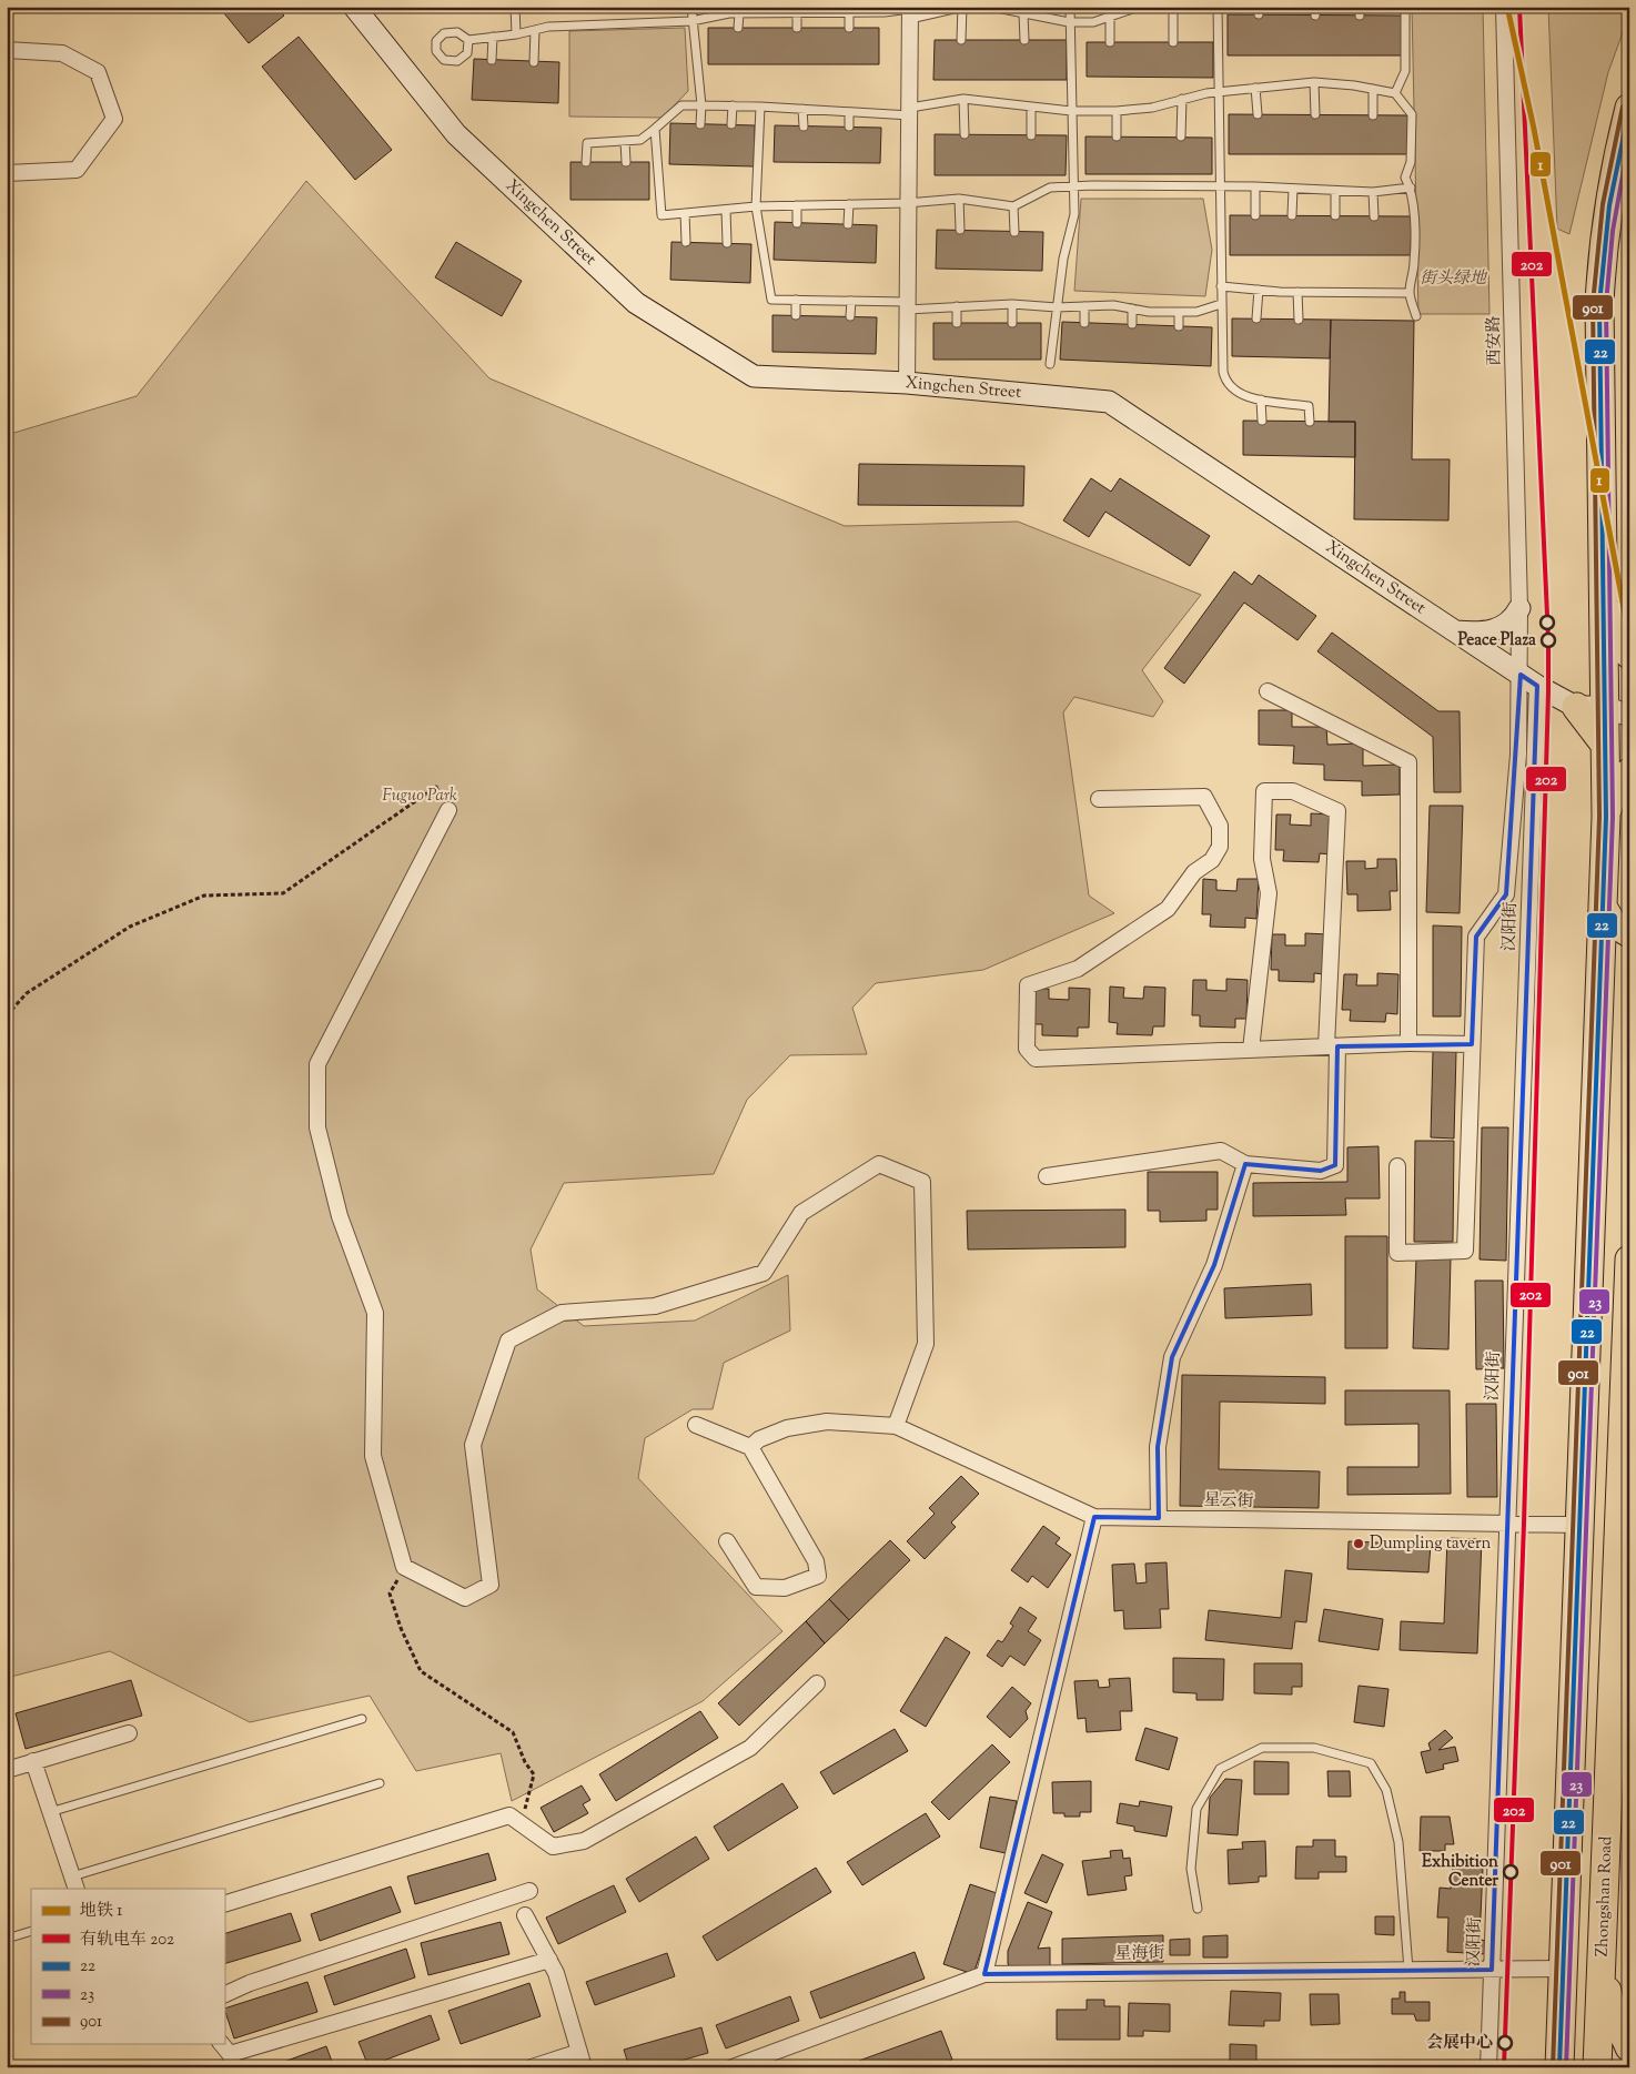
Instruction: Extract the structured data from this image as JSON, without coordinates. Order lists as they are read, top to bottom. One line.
{"streets":{"highway":["Zhongshan Road"],"street":["Xingchen Street","西安路","汉阳街","星云街","星海街"]},"crossings":[["Xingchen Street","西安路"],["Xingchen Street","汉阳街"],["西安路","汉阳街"],["汉阳街","星云街"],["汉阳街","星海街"]],"parks":["街头绿地","Fuguo Park"],"places":["Peace Plaza","Dumpling tavern","Exhibition Center","会展中心"],"lines":["metro line 1","tram line 202","transit line 901","transit line 22","transit line 23"],"legend":["地铁 1","有轨电车 202","22","23","901"]}
